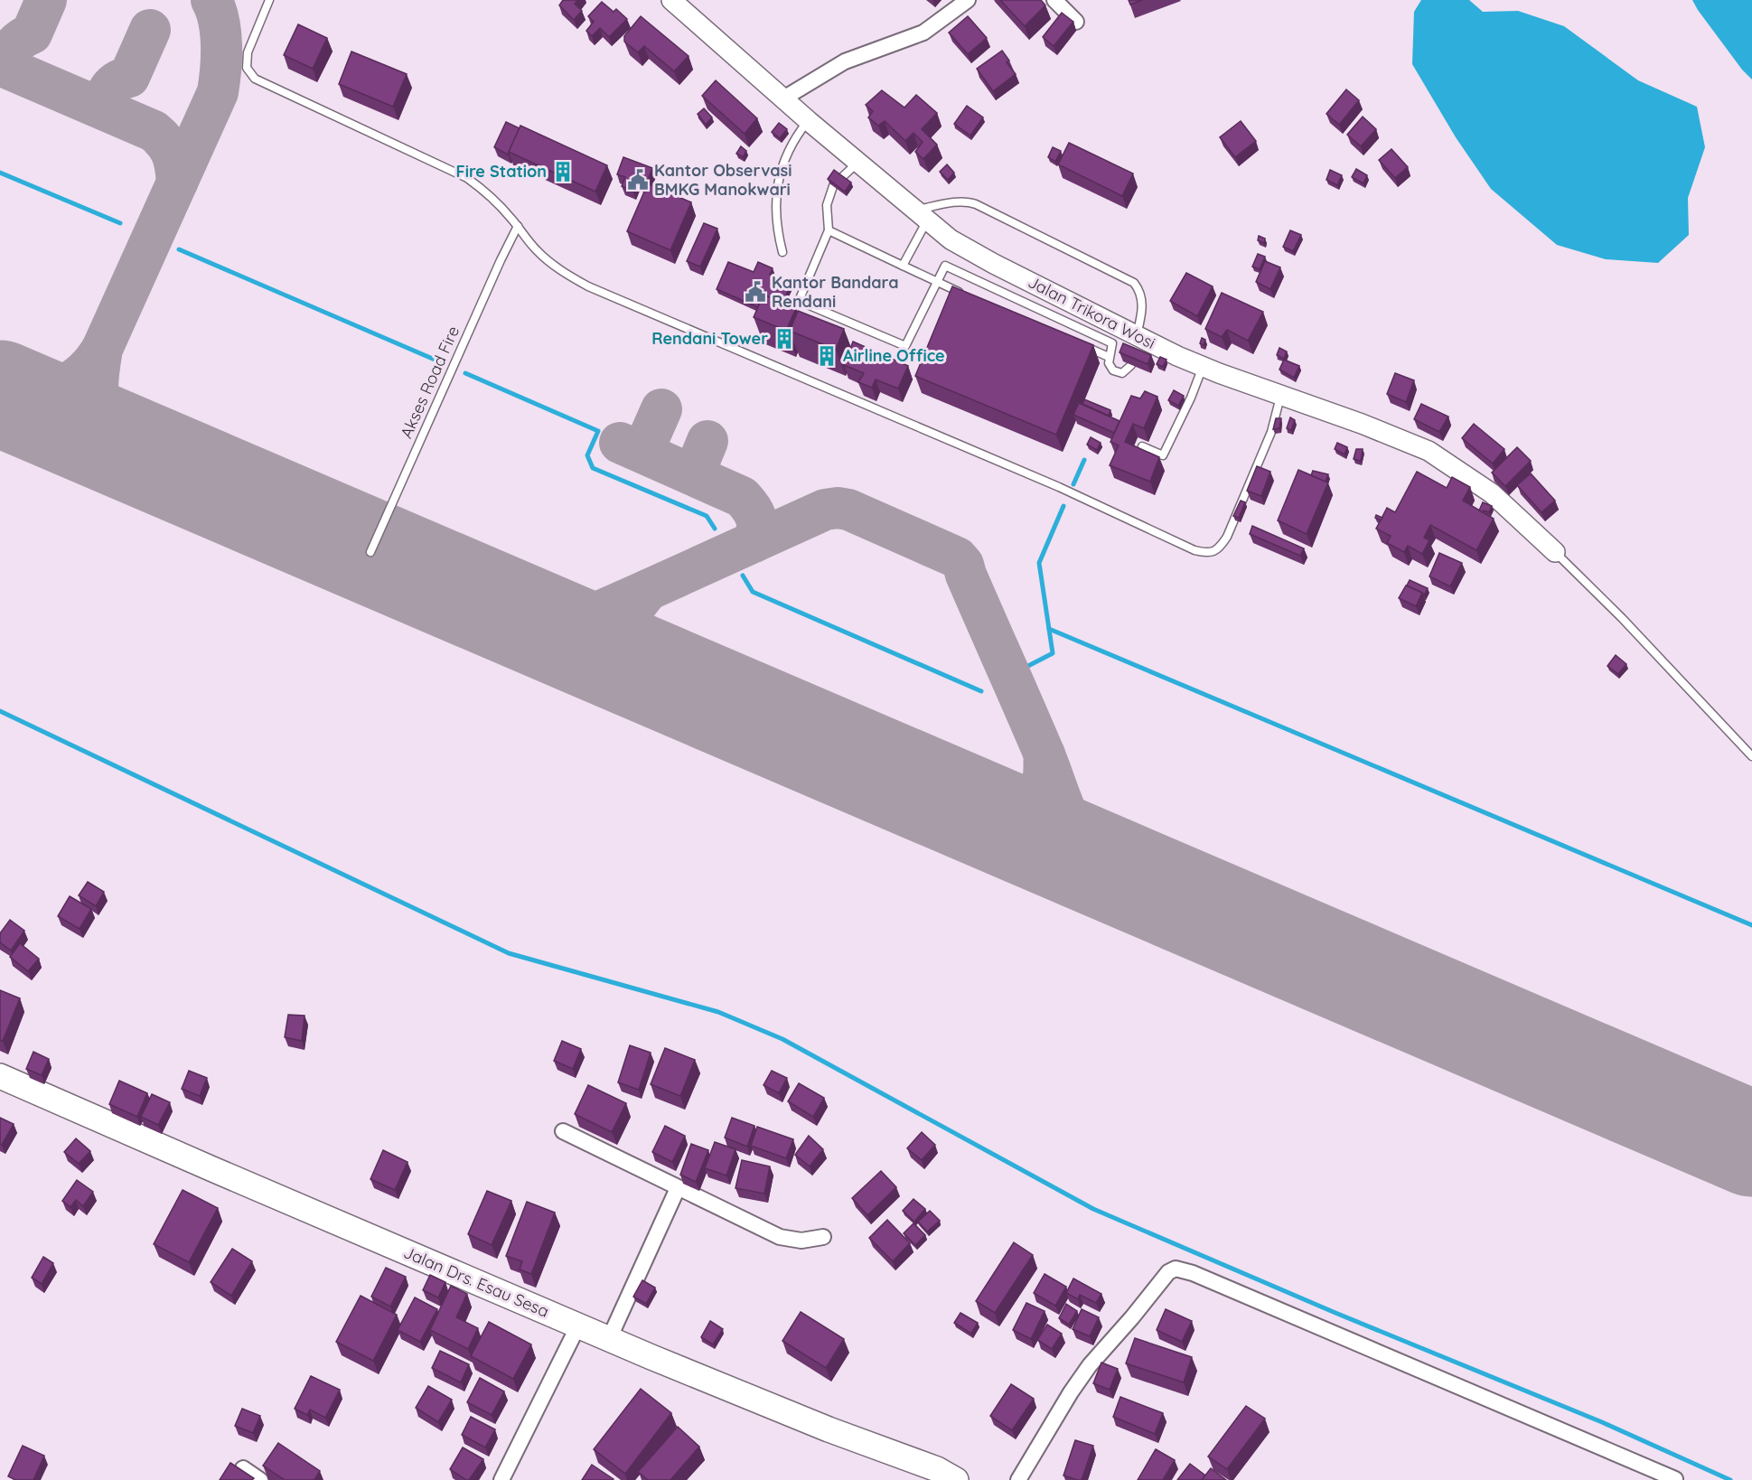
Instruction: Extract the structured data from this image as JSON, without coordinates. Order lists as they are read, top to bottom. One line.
{"streets":{"highway":["Jalan Drs. Esau Sesa"],"street":["Jalan Trikora Wosi"],"lane":["Akses Road Fire"]},"places":{"building":["Fire Station","Rendani Tower","Airline Office"],"public building":["Kantor Observasi BMKG Manokwari","Kantor Bandara Rendani"]}}
